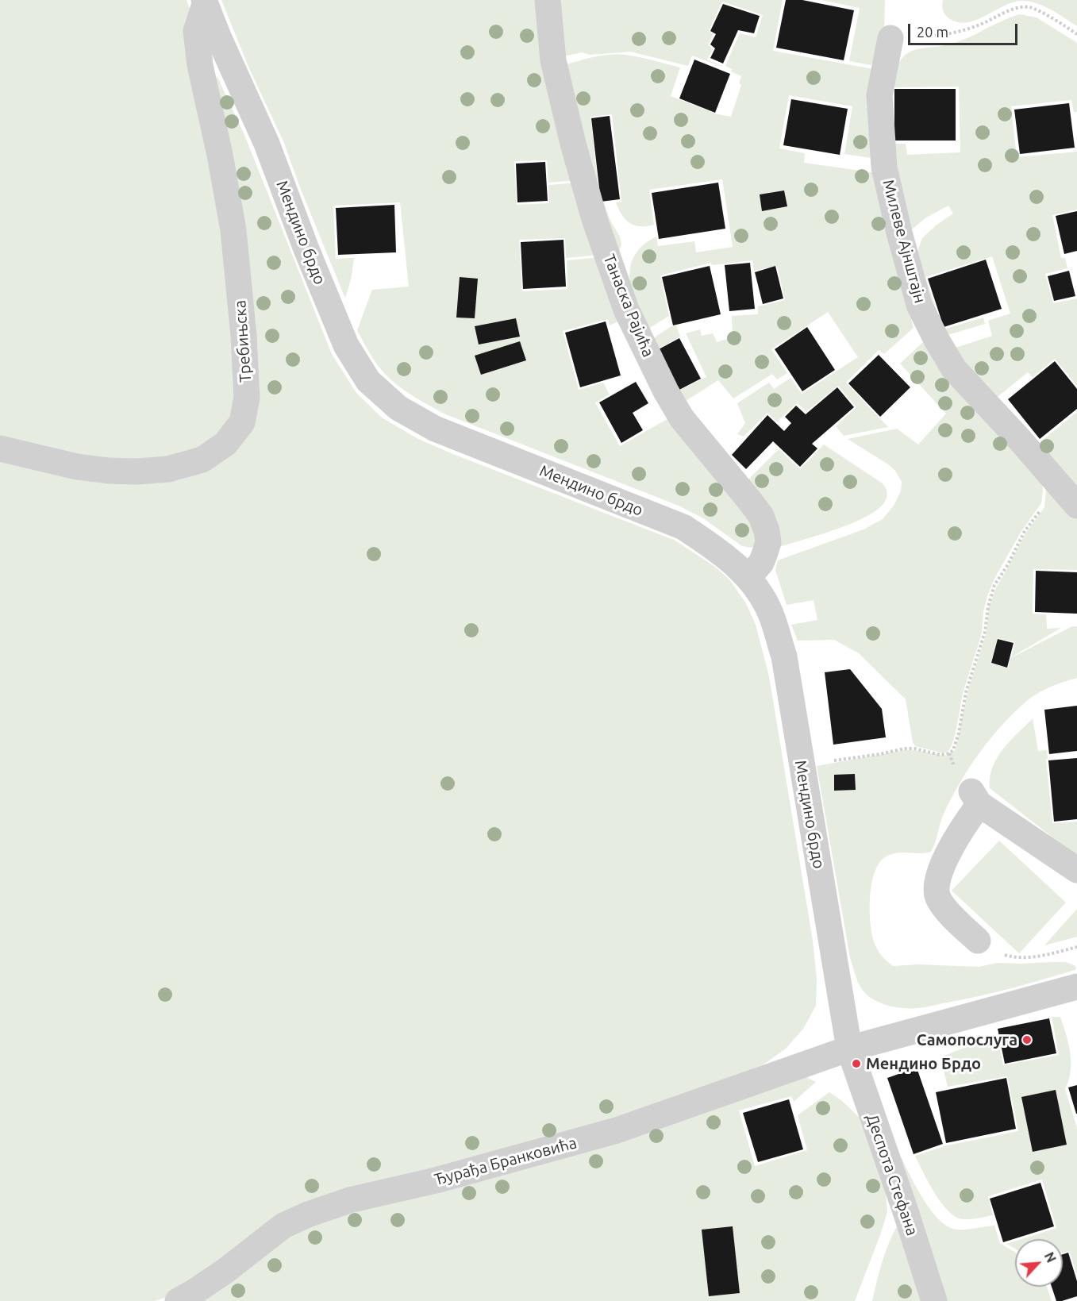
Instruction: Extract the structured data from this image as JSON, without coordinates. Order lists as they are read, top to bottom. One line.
{"streets":{"street":["Мендино брдо","Милеве Ајнштајн","Танаска Рајића","Требињска","Ђурађа Бранковића","Деспота Стефана"]},"crossings":[["Мендино брдо","Танаска Рајића"],["Мендино брдо","Требињска"],["Мендино брдо","Ђурађа Бранковића"],["Мендино брдо","Деспота Стефана"],["Ђурађа Бранковића","Деспота Стефана"]],"places":["Самопослуга","Мендино Брдо"],"scale_bar":"20 m","north":"top right"}
